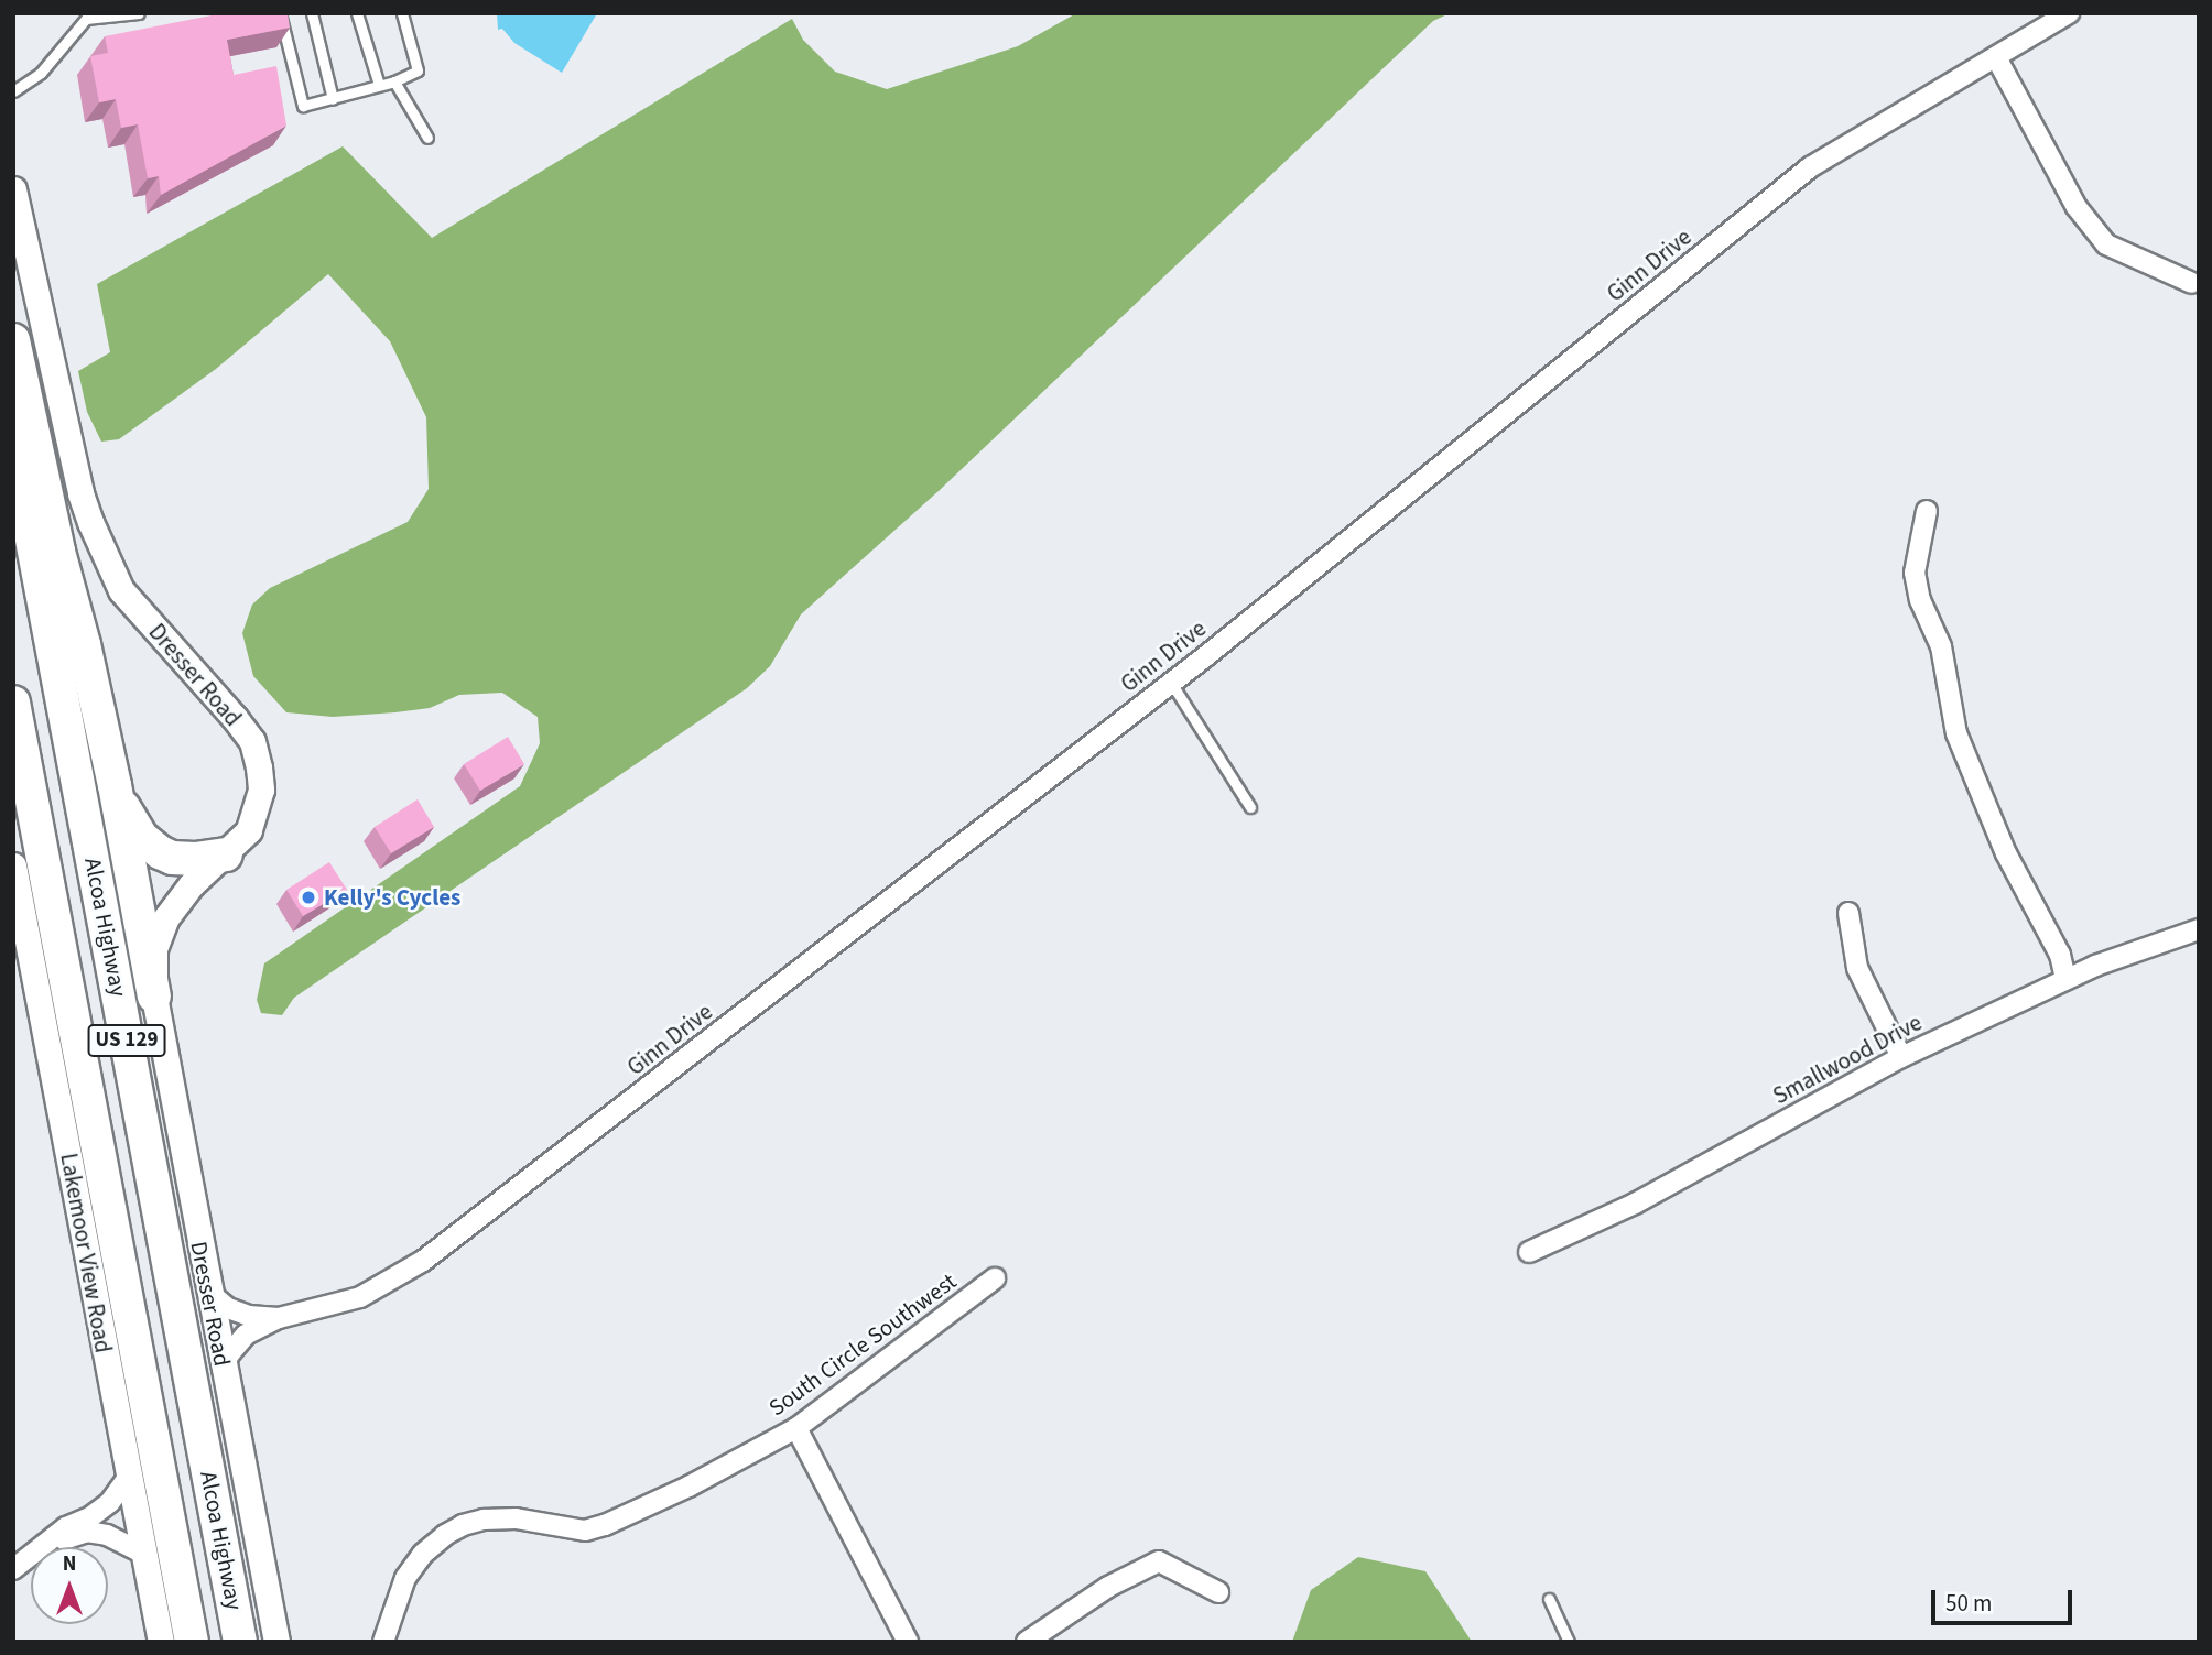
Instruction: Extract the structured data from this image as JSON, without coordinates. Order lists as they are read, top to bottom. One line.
{"streets":{"highway":["Alcoa Highway","US 129"],"street":["Ginn Drive","Dresser Road","Smallwood Drive","Lakemoor View Road","South Circle Southwest"]},"crossings":[["Ginn Drive","Dresser Road"]],"places":["Kelly's Cycles"],"scale_bar":"50 m","north":"top"}
